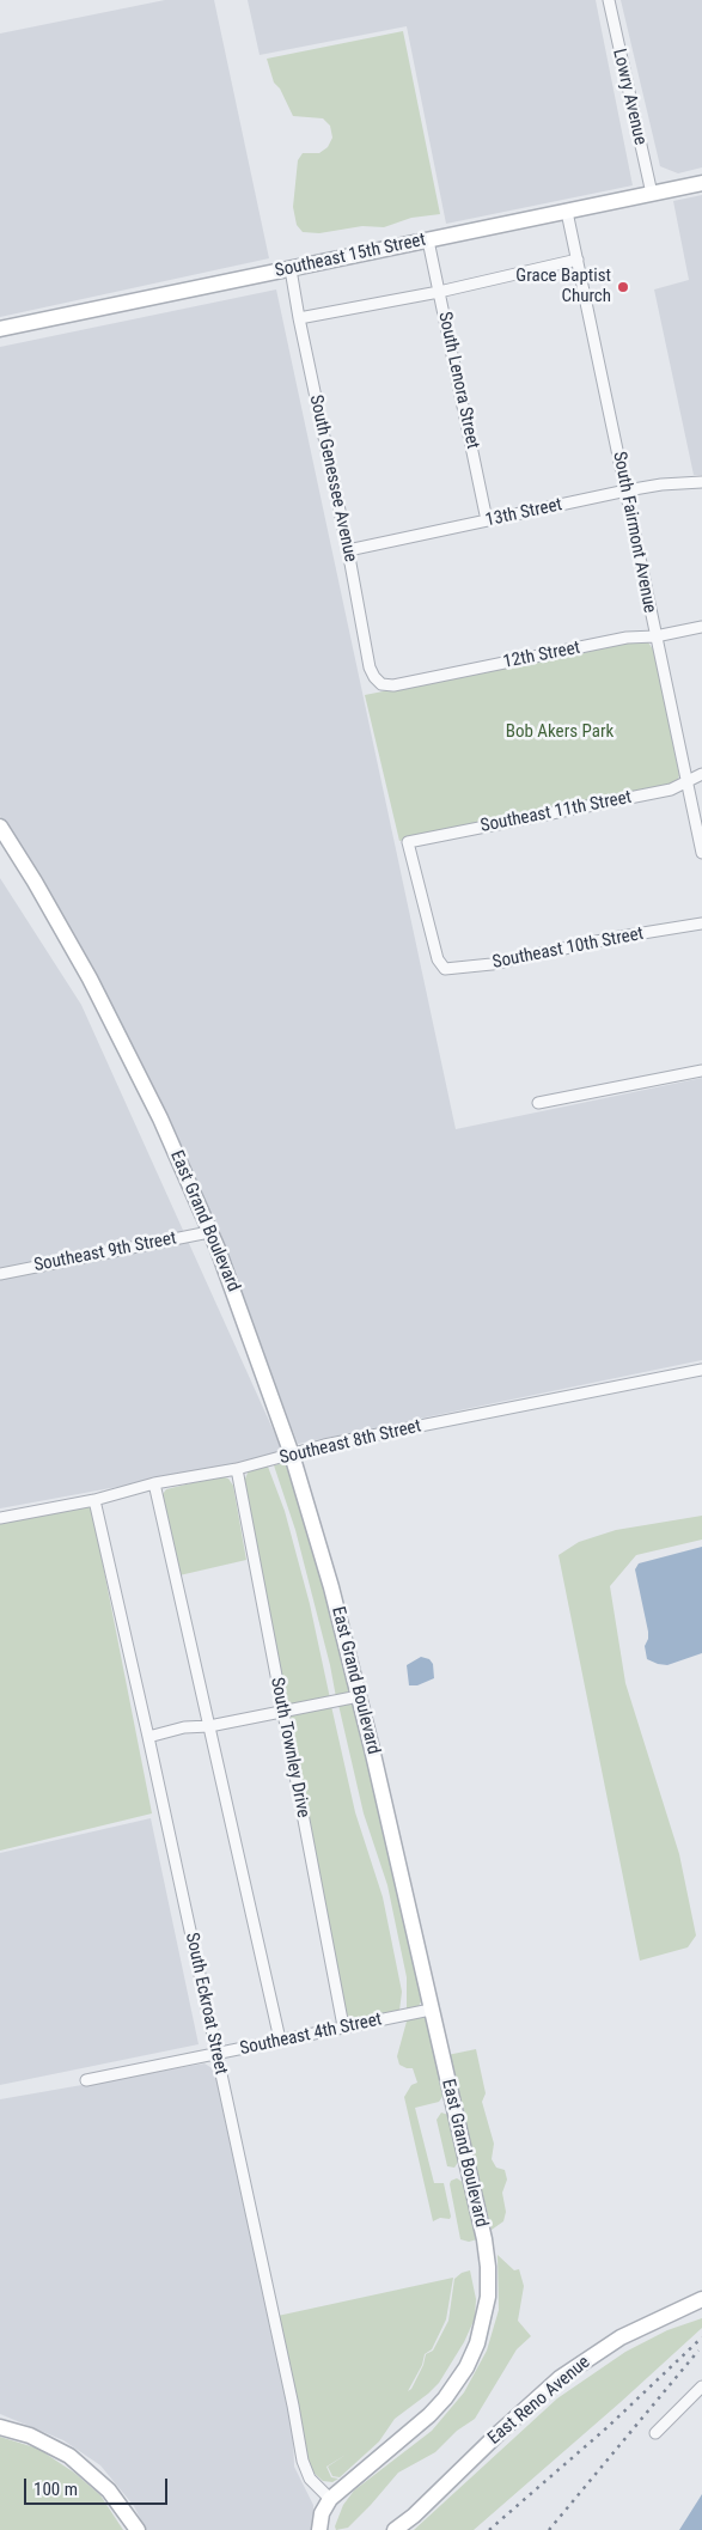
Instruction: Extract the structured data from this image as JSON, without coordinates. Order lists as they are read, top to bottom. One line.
{"streets":{"street":["Lowry Avenue","Southeast 15th Street","South Lenora Street","South Genessee Avenue","13th Street","South Fairmont Avenue","12th Street","Southeast 11th Street","Southeast 10th Street","East Grand Boulevard","Southeast 9th Street","Southeast 8th Street","South Townley Drive","South Eckroat Street","Southeast 4th Street","East Reno Avenue"]},"crossings":[["Lowry Avenue","Southeast 15th Street"],["Southeast 15th Street","South Lenora Street"],["Southeast 15th Street","South Genessee Avenue"],["Southeast 15th Street","South Fairmont Avenue"],["South Lenora Street","13th Street"],["South Genessee Avenue","13th Street"],["South Genessee Avenue","12th Street"],["13th Street","South Fairmont Avenue"],["South Fairmont Avenue","12th Street"],["South Fairmont Avenue","Southeast 11th Street"],["Southeast 11th Street","Southeast 10th Street"],["East Grand Boulevard","Southeast 9th Street"],["East Grand Boulevard","Southeast 8th Street"],["East Grand Boulevard","South Eckroat Street"],["East Grand Boulevard","Southeast 4th Street"],["Southeast 8th Street","South Townley Drive"],["Southeast 8th Street","South Eckroat Street"],["South Townley Drive","Southeast 4th Street"],["South Eckroat Street","Southeast 4th Street"]],"parks":["Bob Akers Park"],"places":["Grace Baptist Church"],"scale_bar":"100 m"}
